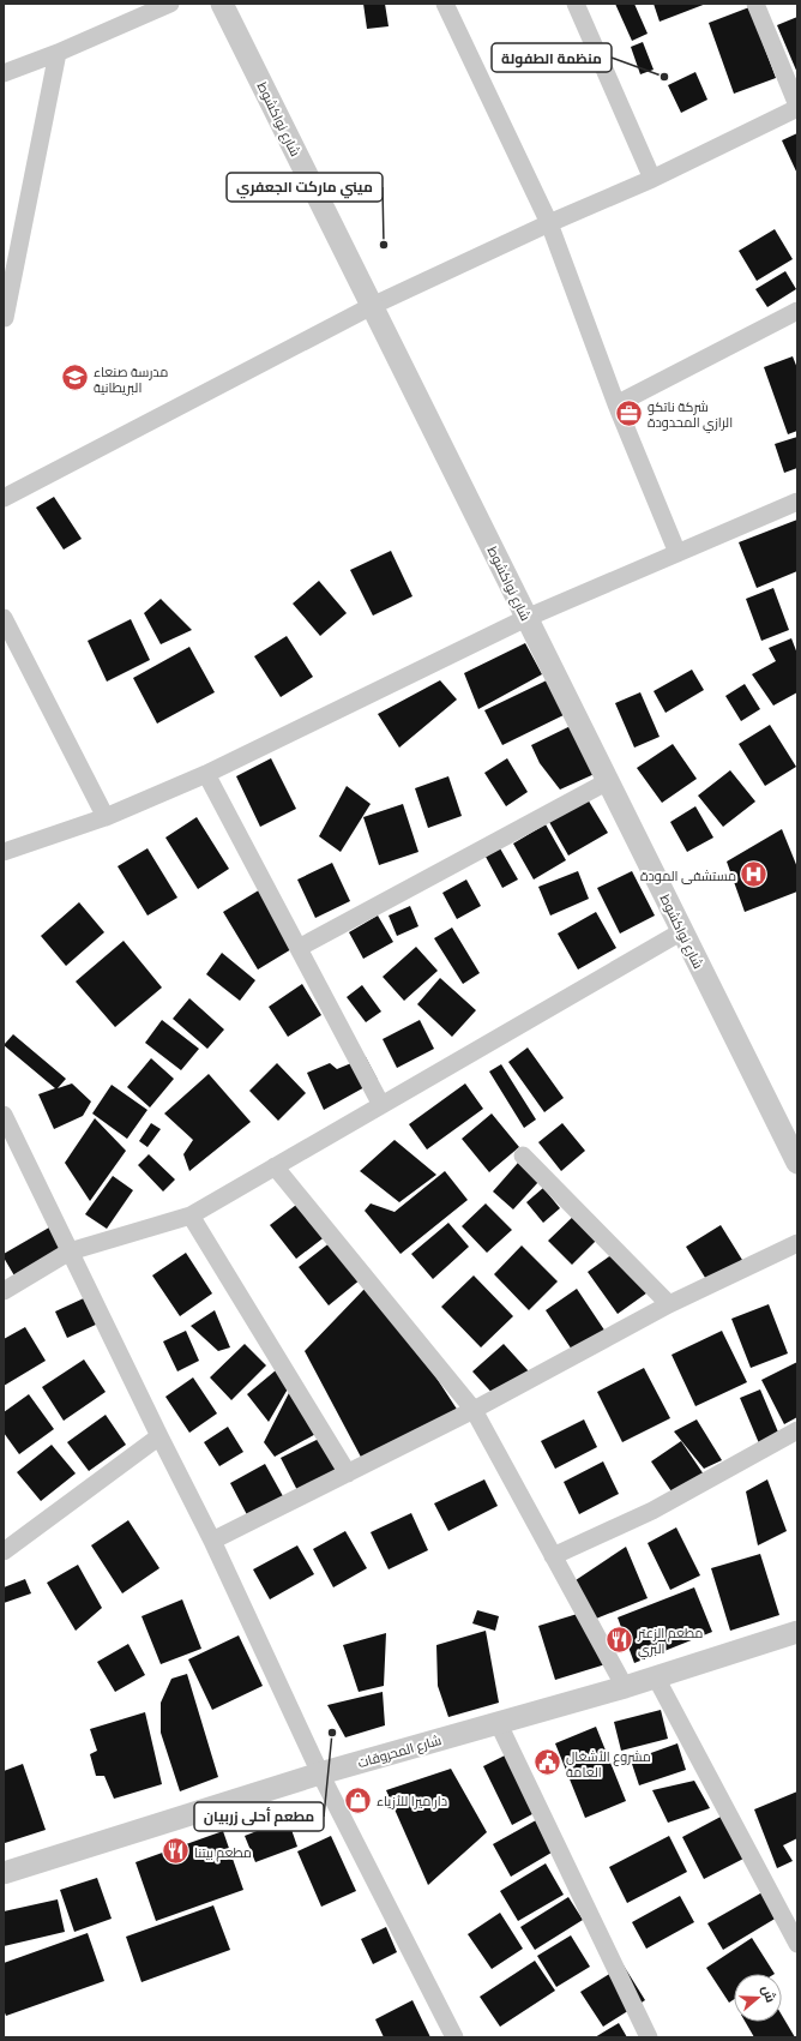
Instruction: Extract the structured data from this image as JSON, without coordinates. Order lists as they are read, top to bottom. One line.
{"streets":{"street":["شارع نواكشوط","شارع المحروقات"]},"places":{"other":["منظمة الطفولة","ميني ماركت الجعفري","مطعم أحلى زربيان"],"school or university":["مدرسة صنعاء البريطانية"],"office":["شركة ناتكو الرازي المحدودة"],"hospital":["مستشفى المودة"],"restaurant":["مطعم الزعتر البري","مطعم بيتنا"],"public building":["مشروع الأشغال العامة"],"shop":["دار ميرا للأزياء"]},"north":"right"}
